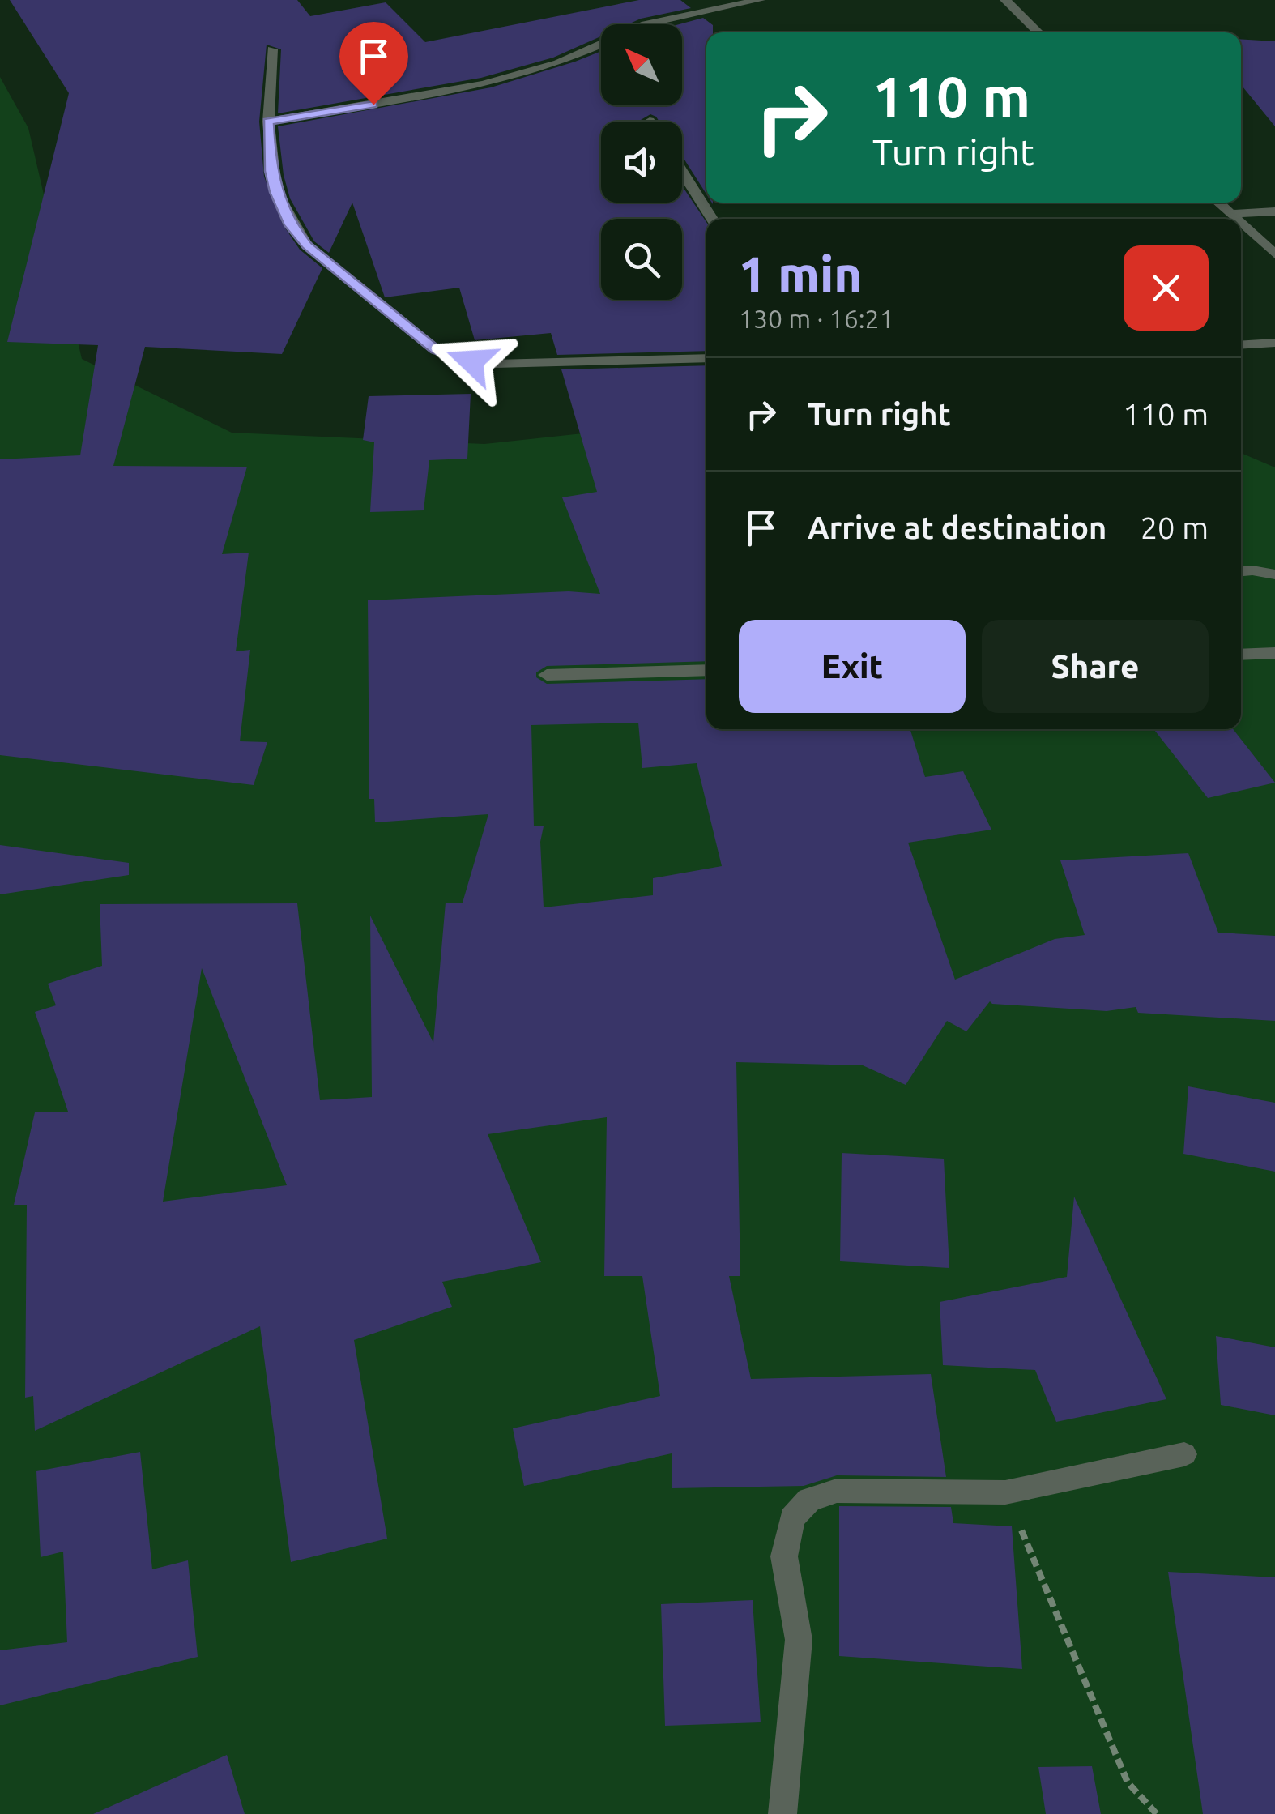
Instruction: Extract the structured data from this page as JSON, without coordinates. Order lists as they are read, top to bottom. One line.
{"north":"top left","page":{"turn":["110 m","Turn right"],"heading":["1 min","130 m · 16:21"],"list":[{"name":"Turn right","value":"110 m"},{"name":"Arrive at destination","value":"20 m"}],"buttons":["Exit","Share"]}}
